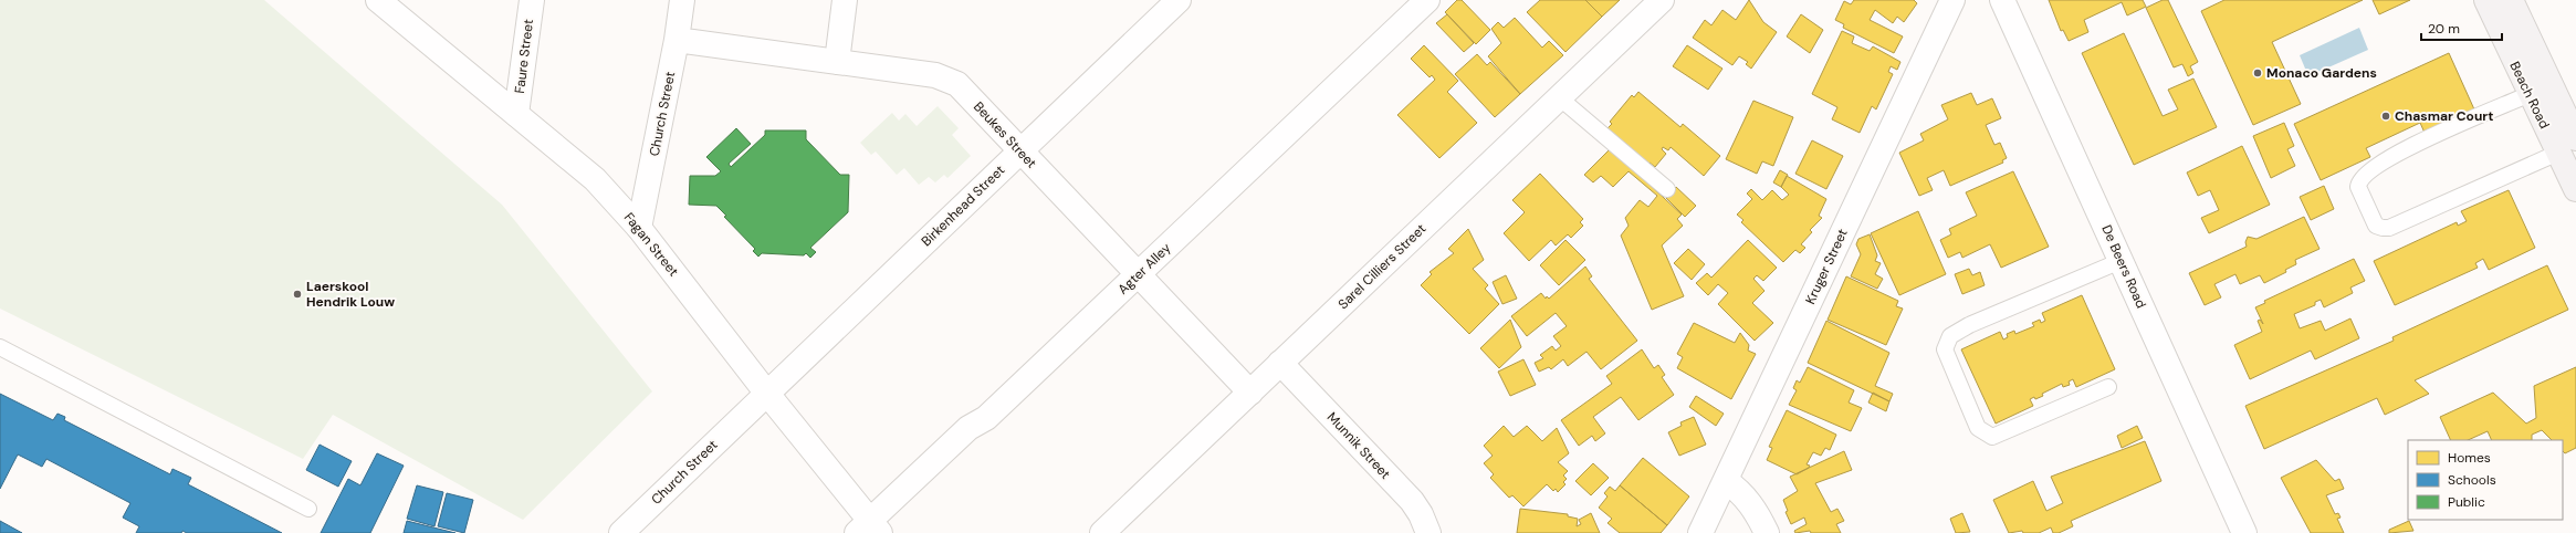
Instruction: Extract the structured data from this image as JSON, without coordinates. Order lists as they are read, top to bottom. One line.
{"streets":{"main road":["Beach Road"],"street":["Faure Street","Church Street","Beukes Street","Birkenhead Street","Fagan Street","Sarel Cilliers Street","Kruger Street","De Beers Road","Agter Alley","Munnik Street"]},"crossings":[["Faure Street","Fagan Street"],["Church Street","Beukes Street"],["Church Street","Birkenhead Street"],["Church Street","Fagan Street"],["Beukes Street","Birkenhead Street"],["Beukes Street","Sarel Cilliers Street"],["Beukes Street","Agter Alley"],["Birkenhead Street","Fagan Street"],["Fagan Street","Agter Alley"],["Sarel Cilliers Street","Munnik Street"]],"places":["Monaco Gardens","Chasmar Court","Laerskool Hendrik Louw"],"legend":["Homes","Schools","Public"],"scale_bar":"20 m"}
